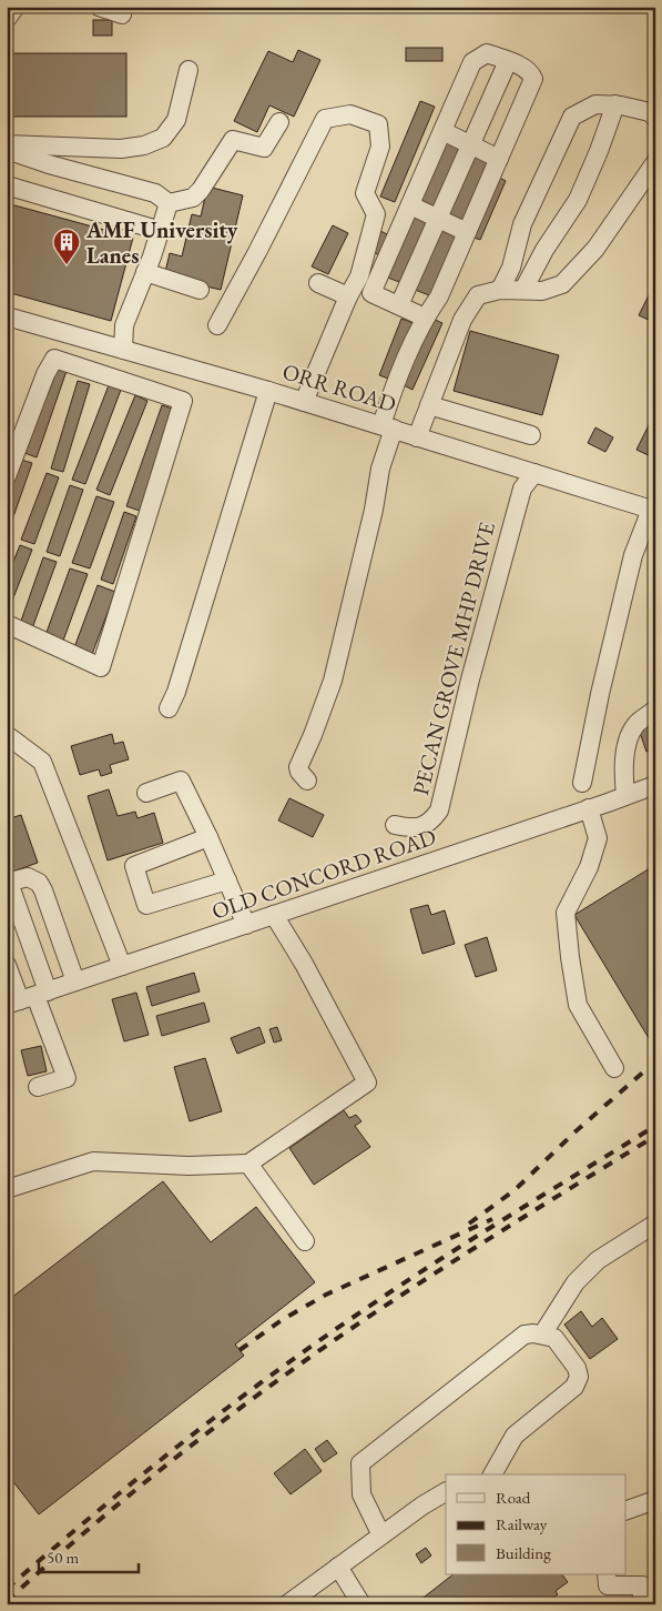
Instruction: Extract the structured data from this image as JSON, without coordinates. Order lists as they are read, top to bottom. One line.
{"streets":{"street":["ORR ROAD","PECAN GROVE MHP DRIVE","OLD CONCORD ROAD"]},"crossings":[["ORR ROAD","PECAN GROVE MHP DRIVE"]],"places":{"building":["AMF University Lanes"]},"legend":["Road","Railway","Building"],"scale_bar":"50 m"}
